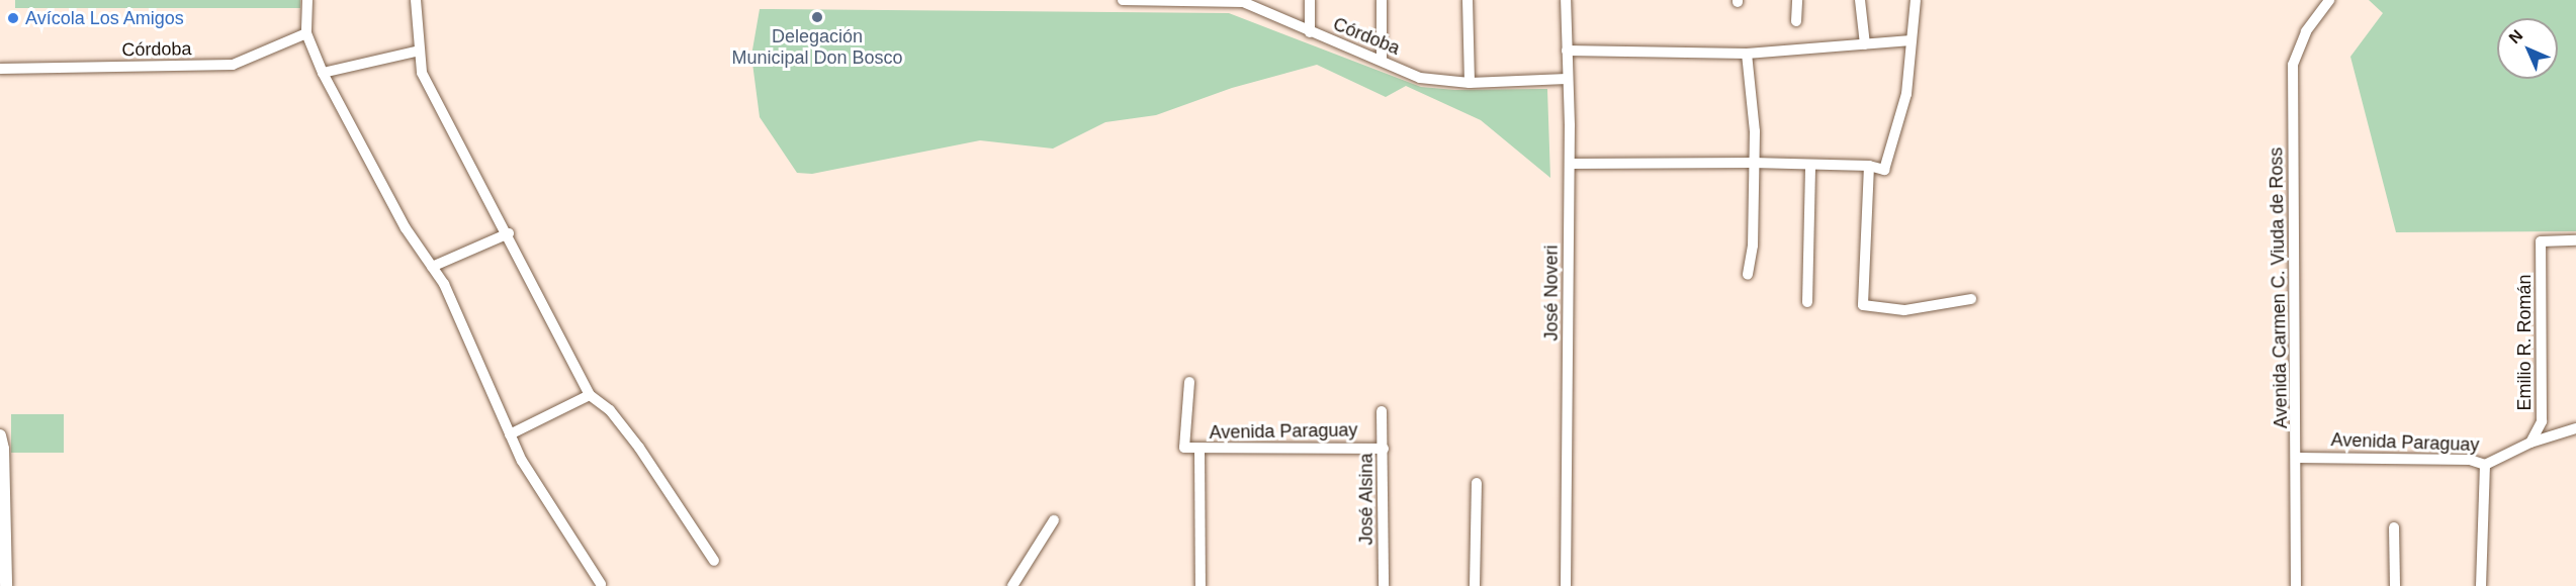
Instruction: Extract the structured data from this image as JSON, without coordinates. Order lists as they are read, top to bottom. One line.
{"streets":{"street":["Córdoba","Avenida Carmen C. Viuda de Ross","José Noveri","Emilio R. Román","Avenida Paraguay","José Alsina"]},"crossings":[["Córdoba","José Noveri"],["Avenida Carmen C. Viuda de Ross","Avenida Paraguay"],["Emilio R. Román","Avenida Paraguay"],["Avenida Paraguay","José Alsina"]],"places":["Delegación Municipal Don Bosco","Avícola Los Amigos"],"north":"top left"}
